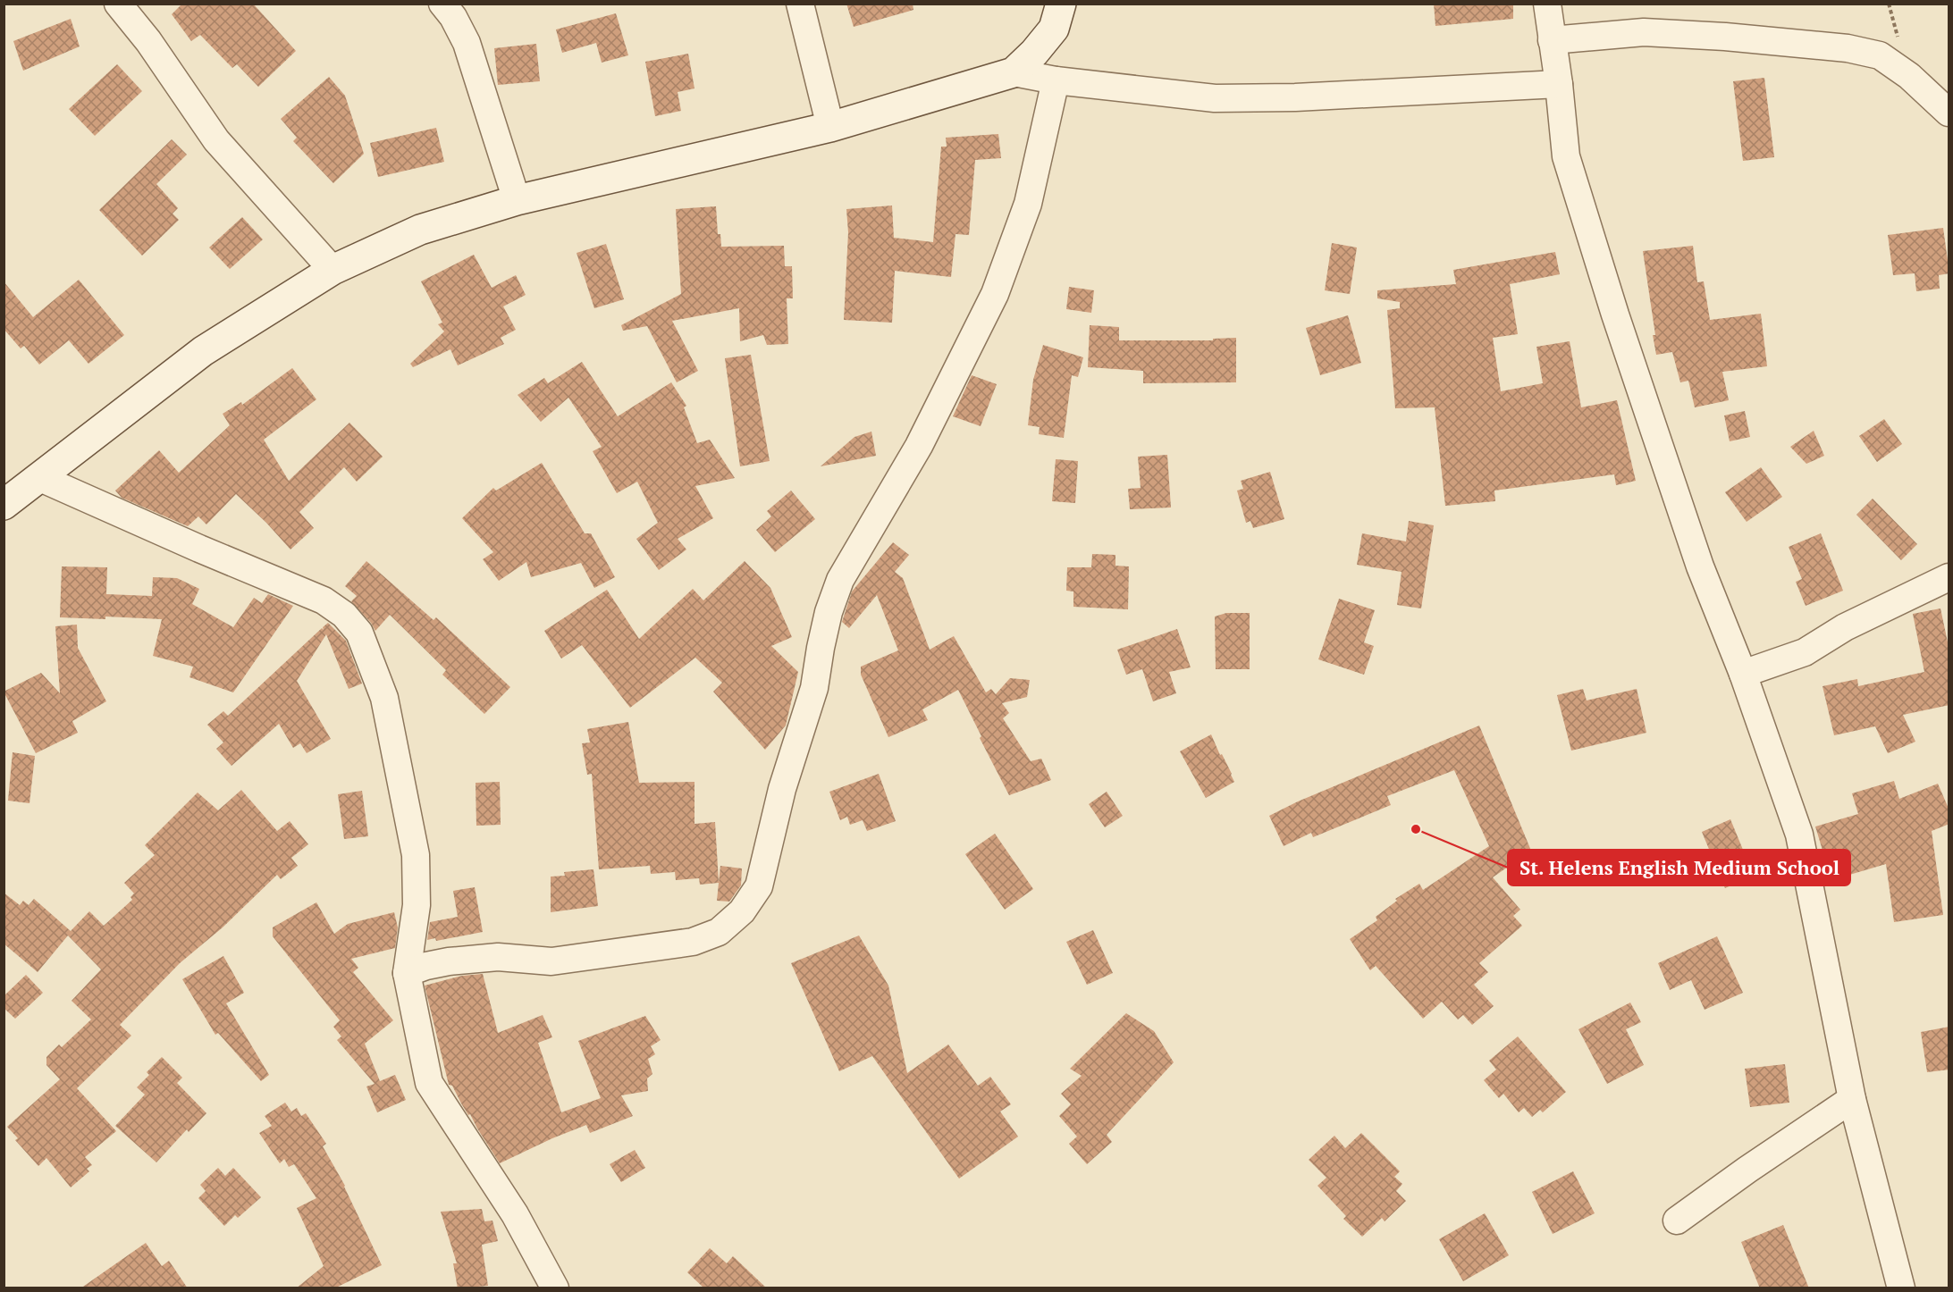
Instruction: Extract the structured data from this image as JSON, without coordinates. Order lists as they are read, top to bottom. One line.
{"places":["St. Helens English Medium School"]}
